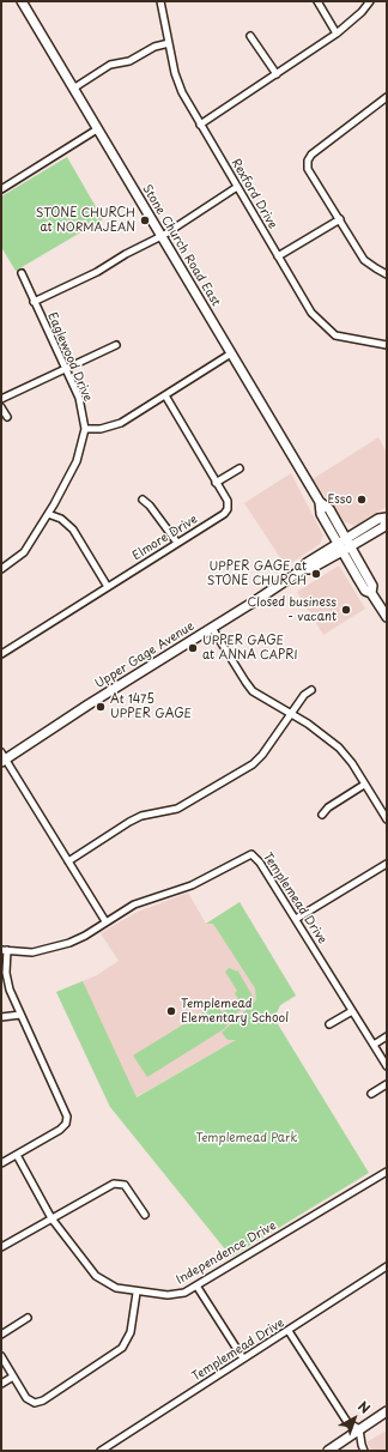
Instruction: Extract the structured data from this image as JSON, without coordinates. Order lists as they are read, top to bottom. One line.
{"streets":{"main road":["Stone Church Road East","Upper Gage Avenue"],"street":["Rexford Drive","Eaglewood Drive","Elmore Drive","Templemead Drive","Independence Drive"]},"crossings":[["Stone Church Road East","Upper Gage Avenue"]],"parks":["Templemead Park"],"places":["STONE CHURCH at NORMAJEAN","Esso","UPPER GAGE at STONE CHURCH","Closed business - vacant","UPPER GAGE at ANNA CAPRI","At 1475 UPPER GAGE","Templemead Elementary School"],"north":"top right"}
